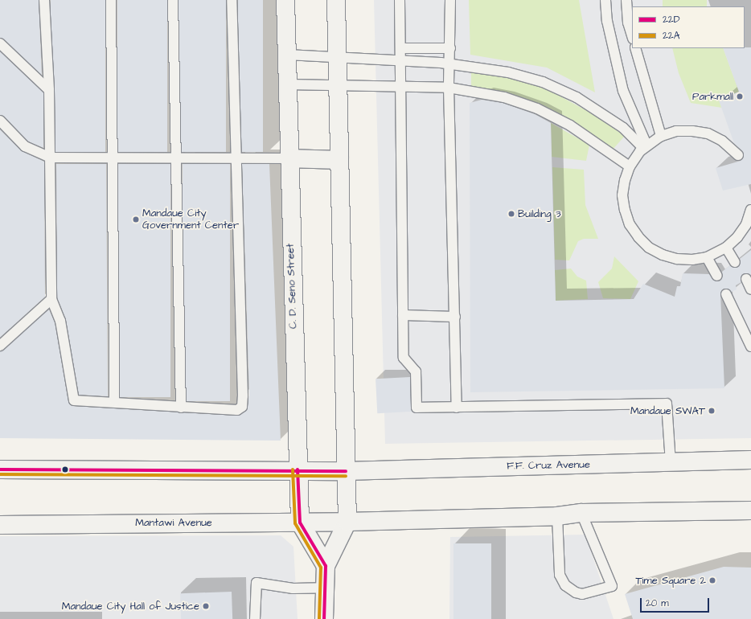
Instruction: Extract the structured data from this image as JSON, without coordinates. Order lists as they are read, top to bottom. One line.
{"streets":{"street":["C. D. Seno Street","F.F. Cruz Avenue","Mantawi Avenue"]},"crossings":[["C. D. Seno Street","Mantawi Avenue"]],"places":["Parkmall","Building 3","Mandaue City Government Center","Mandaue SWAT","Time Square 2","Mandaue City Hall of Justice"],"lines":["transit line 22D","transit line 22A"],"legend":["22D","22A"],"scale_bar":"20 m"}
